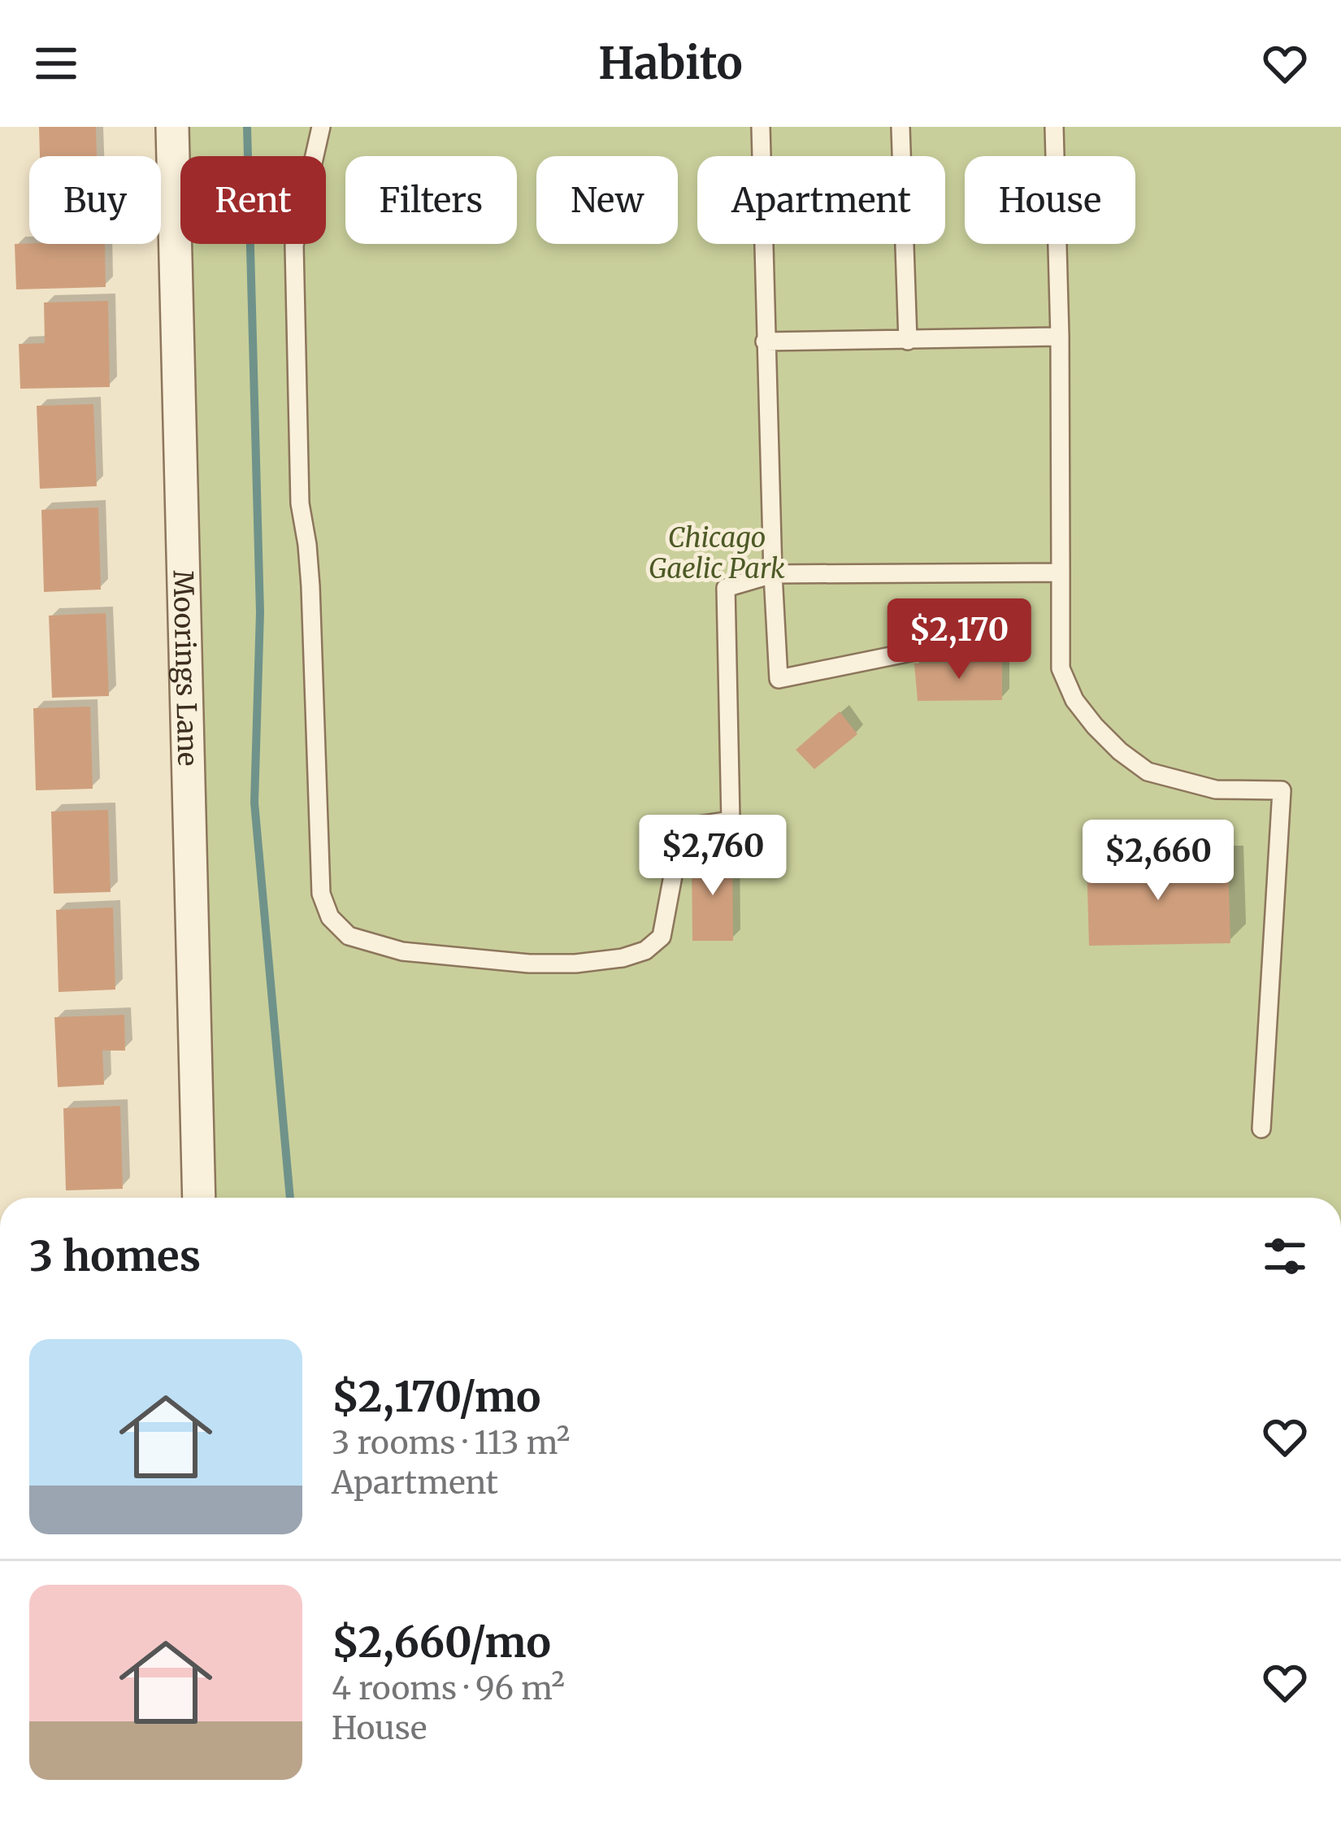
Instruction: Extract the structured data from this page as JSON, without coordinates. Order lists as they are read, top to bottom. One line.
{"streets":{"street":["Moorings Lane"]},"parks":["Chicago Gaelic Park"],"page":{"header":"Habito","chip":["Buy","Rent","Filters","New","Apartment","House"],"price":["$2,170","$2,760","$2,660"],"heading":"3 homes","list":[{"name":"$2,170/mo","note":"3 rooms · 113 m² · Apartment"},{"name":"$2,660/mo","note":"4 rooms · 96 m² · House"}]}}
